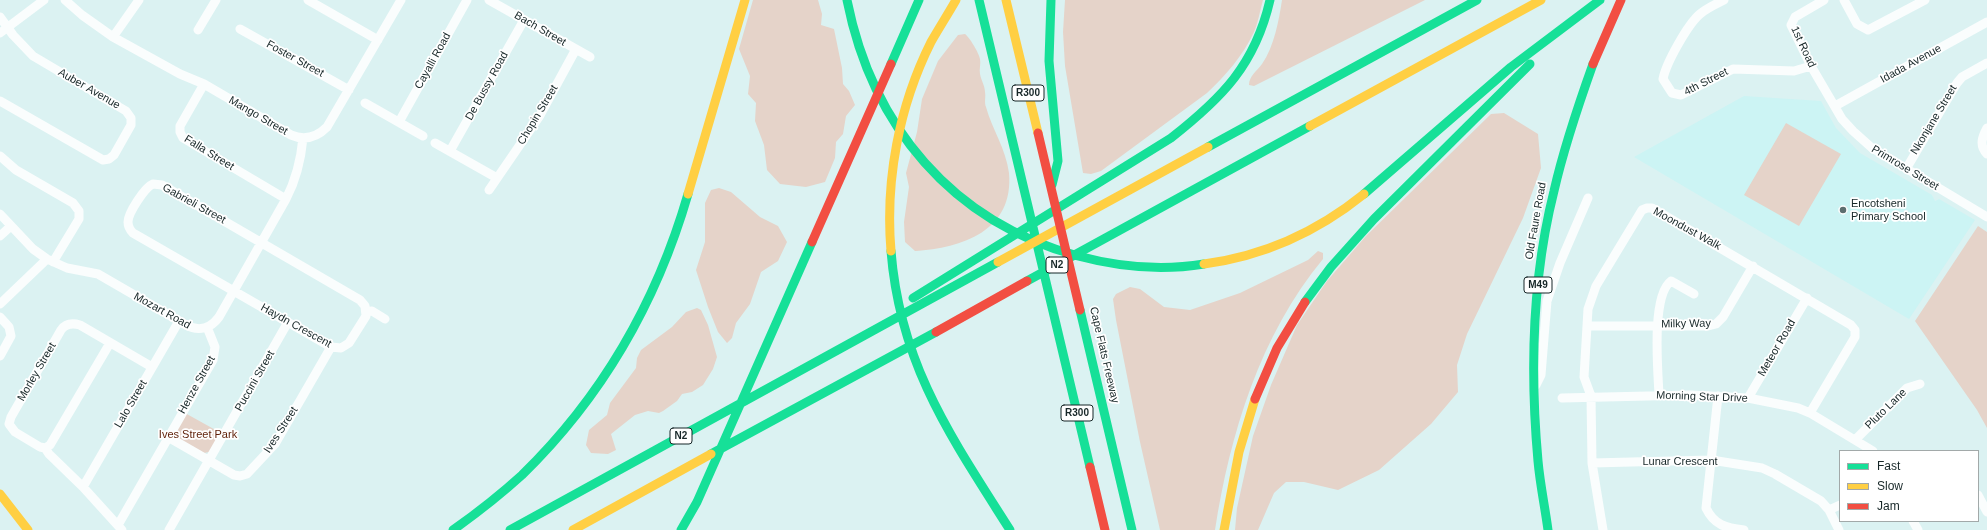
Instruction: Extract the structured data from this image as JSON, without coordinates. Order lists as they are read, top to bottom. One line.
{"streets":{"main road":["R300","Old Faure Road","N2","M49","Cape Flats Freeway"],"street":["Bach Street","1st Road","Foster Street","Cayalli Road","Idada Avenue","4th Street","De Bussy Road","Auber Avenue","Chopin Street","Mango Street","Nkonjane Street","Falla Street","Primrose Street","Gabrieli Street","Moondust Walk","Mozart Road","Milky Way","Haydn Crescent","Meteor Road","Morley Street","Puccini Street","Henze Street","Morning Star Drive","Lalo Street","Pluto Lane","Ives Street","Lunar Crescent"]},"crossings":[["Bach Street","De Bussy Road"],["Bach Street","Chopin Street"],["1st Road","Idada Avenue"],["1st Road","4th Street"],["1st Road","Primrose Street"],["Idada Avenue","Primrose Street"],["R300","Cape Flats Freeway"],["Mango Street","Falla Street"],["Mango Street","Mozart Road"],["Nkonjane Street","Primrose Street"],["Falla Street","Mozart Road"],["Gabrieli Street","Mozart Road"],["Gabrieli Street","Haydn Crescent"],["Moondust Walk","Milky Way"],["Moondust Walk","Meteor Road"],["Moondust Walk","Morning Star Drive"],["Moondust Walk","Lunar Crescent"],["Mozart Road","Haydn Crescent"],["Mozart Road","Henze Street"],["Mozart Road","Lalo Street"],["Haydn Crescent","Puccini Street"],["Haydn Crescent","Ives Street"],["Meteor Road","Morning Star Drive"],["Morley Street","Lalo Street"],["Puccini Street","Ives Street"],["Henze Street","Ives Street"],["Morning Star Drive","Pluto Lane"]],"parks":["Ives Street Park"],"places":["Encotsheni Primary School"],"legend":["Fast","Slow","Jam"]}
